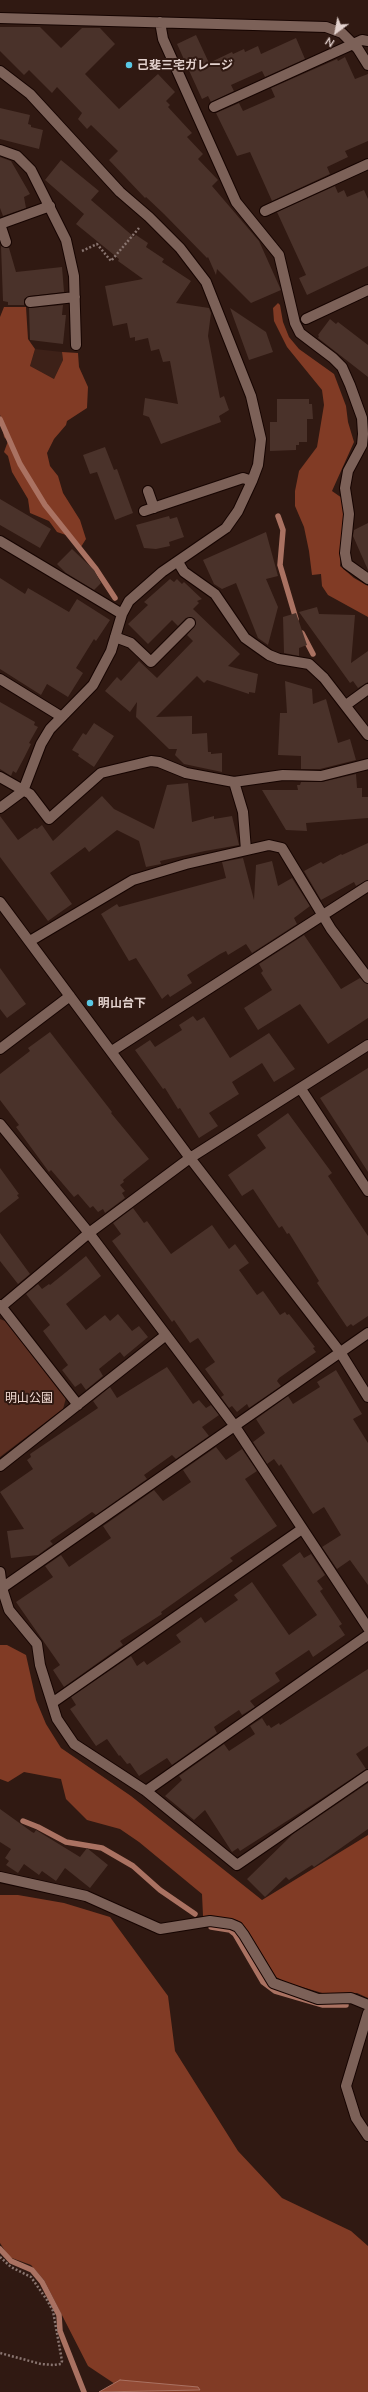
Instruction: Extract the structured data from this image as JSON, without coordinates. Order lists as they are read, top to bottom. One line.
{"parks":["明山公園"],"places":["己斐三宅ガレージ","明山台下"],"north":"bottom left"}
